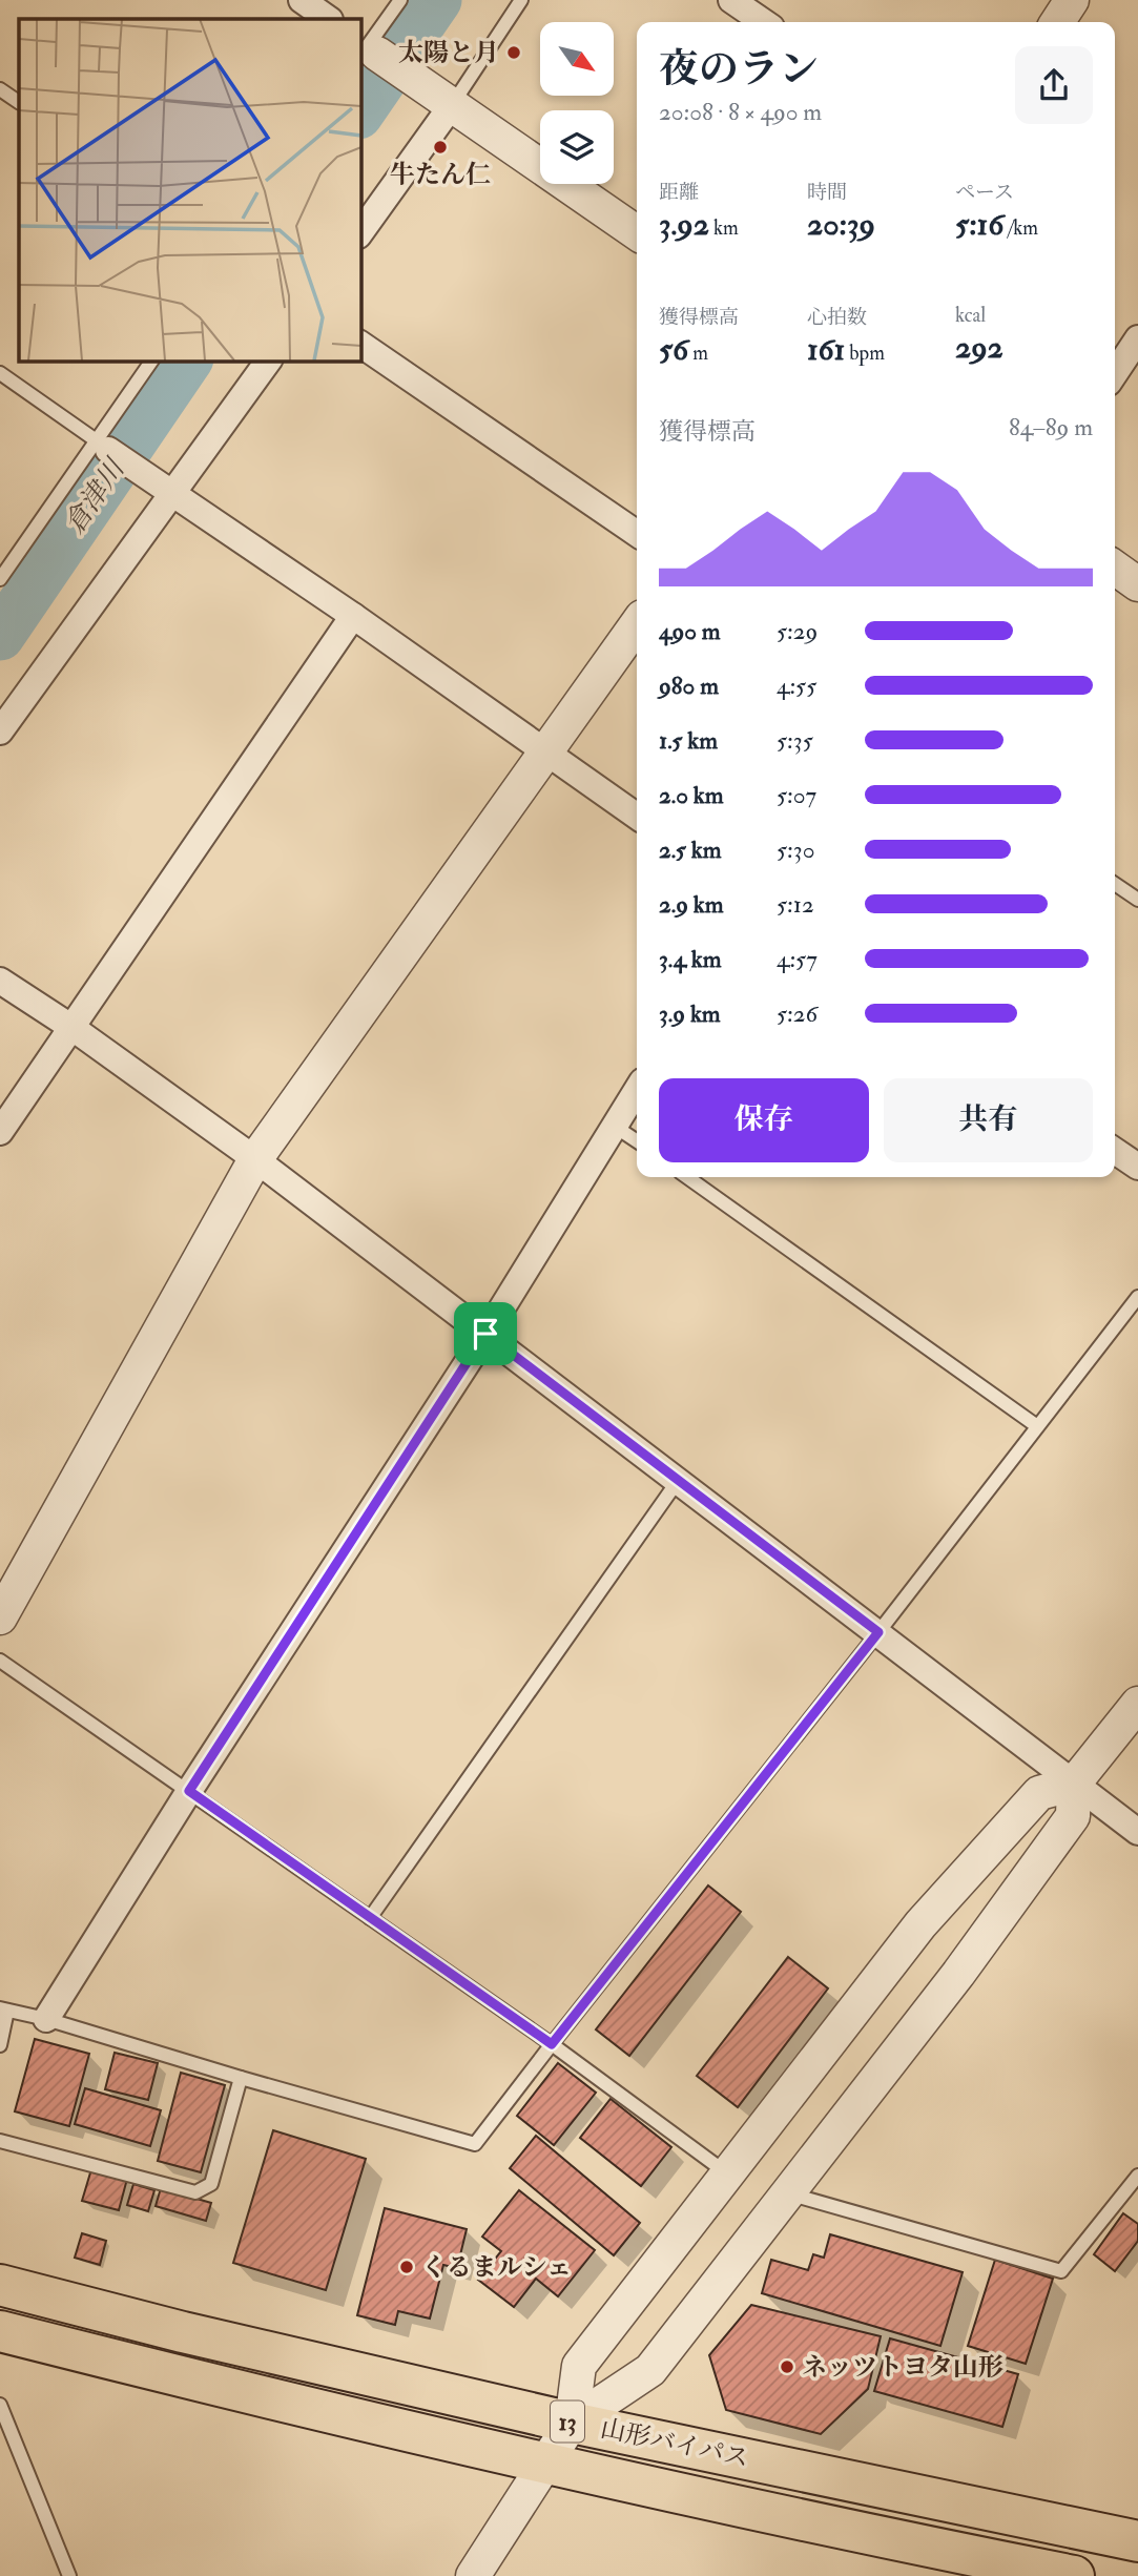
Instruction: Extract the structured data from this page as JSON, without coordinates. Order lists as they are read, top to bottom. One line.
{"streets":{"highway":["13","山形バイパス"]},"water":["倉津川"],"places":["太陽と月","牛たん仁","くるまルシェ","ネッツトヨタ山形"],"north":"bottom right","page":{"heading":["夜のラン","20:08 · 8 × 490 m"],"stats":[["距離","3.92 km"],["時間","20:39"],["ペース","5:16 /km"],["獲得標高","56 m"],["心拍数","161 bpm"],["kcal","292"]],"chart":["獲得標高","84–89 m"],"list":[{"name":"490 m","note":"5:29"},{"name":"980 m","note":"4:55"},{"name":"1.5 km","note":"5:35"},{"name":"2.0 km","note":"5:07"},{"name":"2.5 km","note":"5:30"},{"name":"2.9 km","note":"5:12"},{"name":"3.4 km","note":"4:57"},{"name":"3.9 km","note":"5:26"}],"buttons":["保存","共有"]}}
